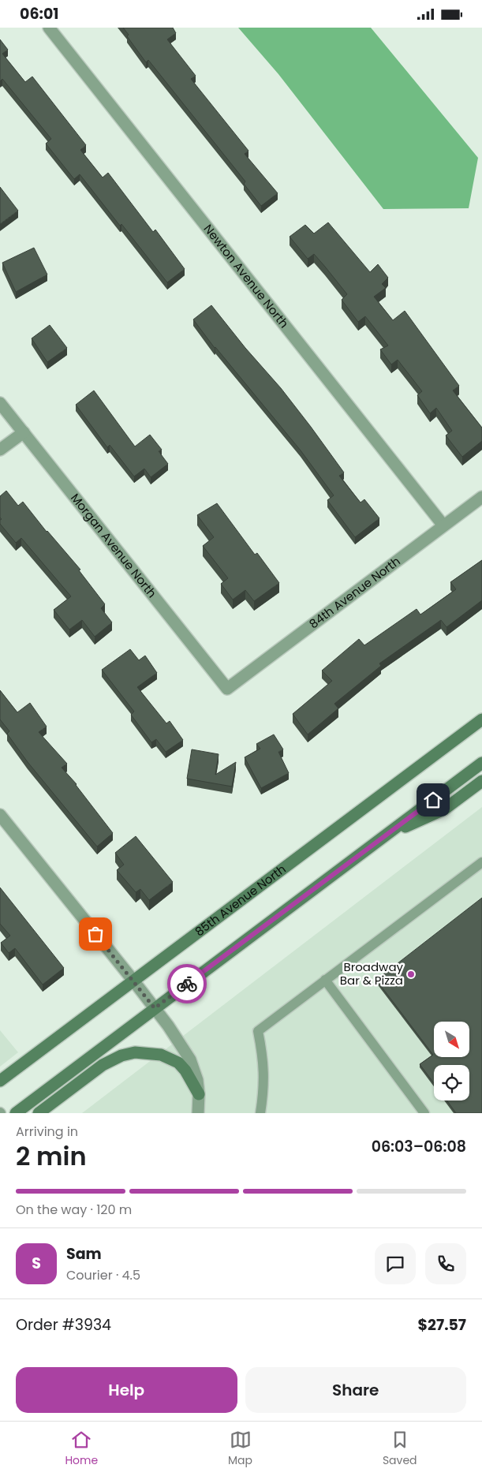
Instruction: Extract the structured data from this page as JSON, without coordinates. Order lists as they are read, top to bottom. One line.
{"streets":{"main road":["85th Avenue North"],"street":["Newton Avenue North","Morgan Avenue North","84th Avenue North"]},"crossings":[["Newton Avenue North","84th Avenue North"],["Morgan Avenue North","84th Avenue North"]],"places":["Broadway Bar & Pizza"],"north":"bottom right","page":{"status":"06:01","heading":["2 min","Arriving in","06:03–06:08"],"panel":["Sam","Courier · 4.5","Order #3934","$27.57"],"bar":"On the way · 120 m","round":"S","buttons":["Help","Share"],"tabs":["Home","Map","Saved"]}}
